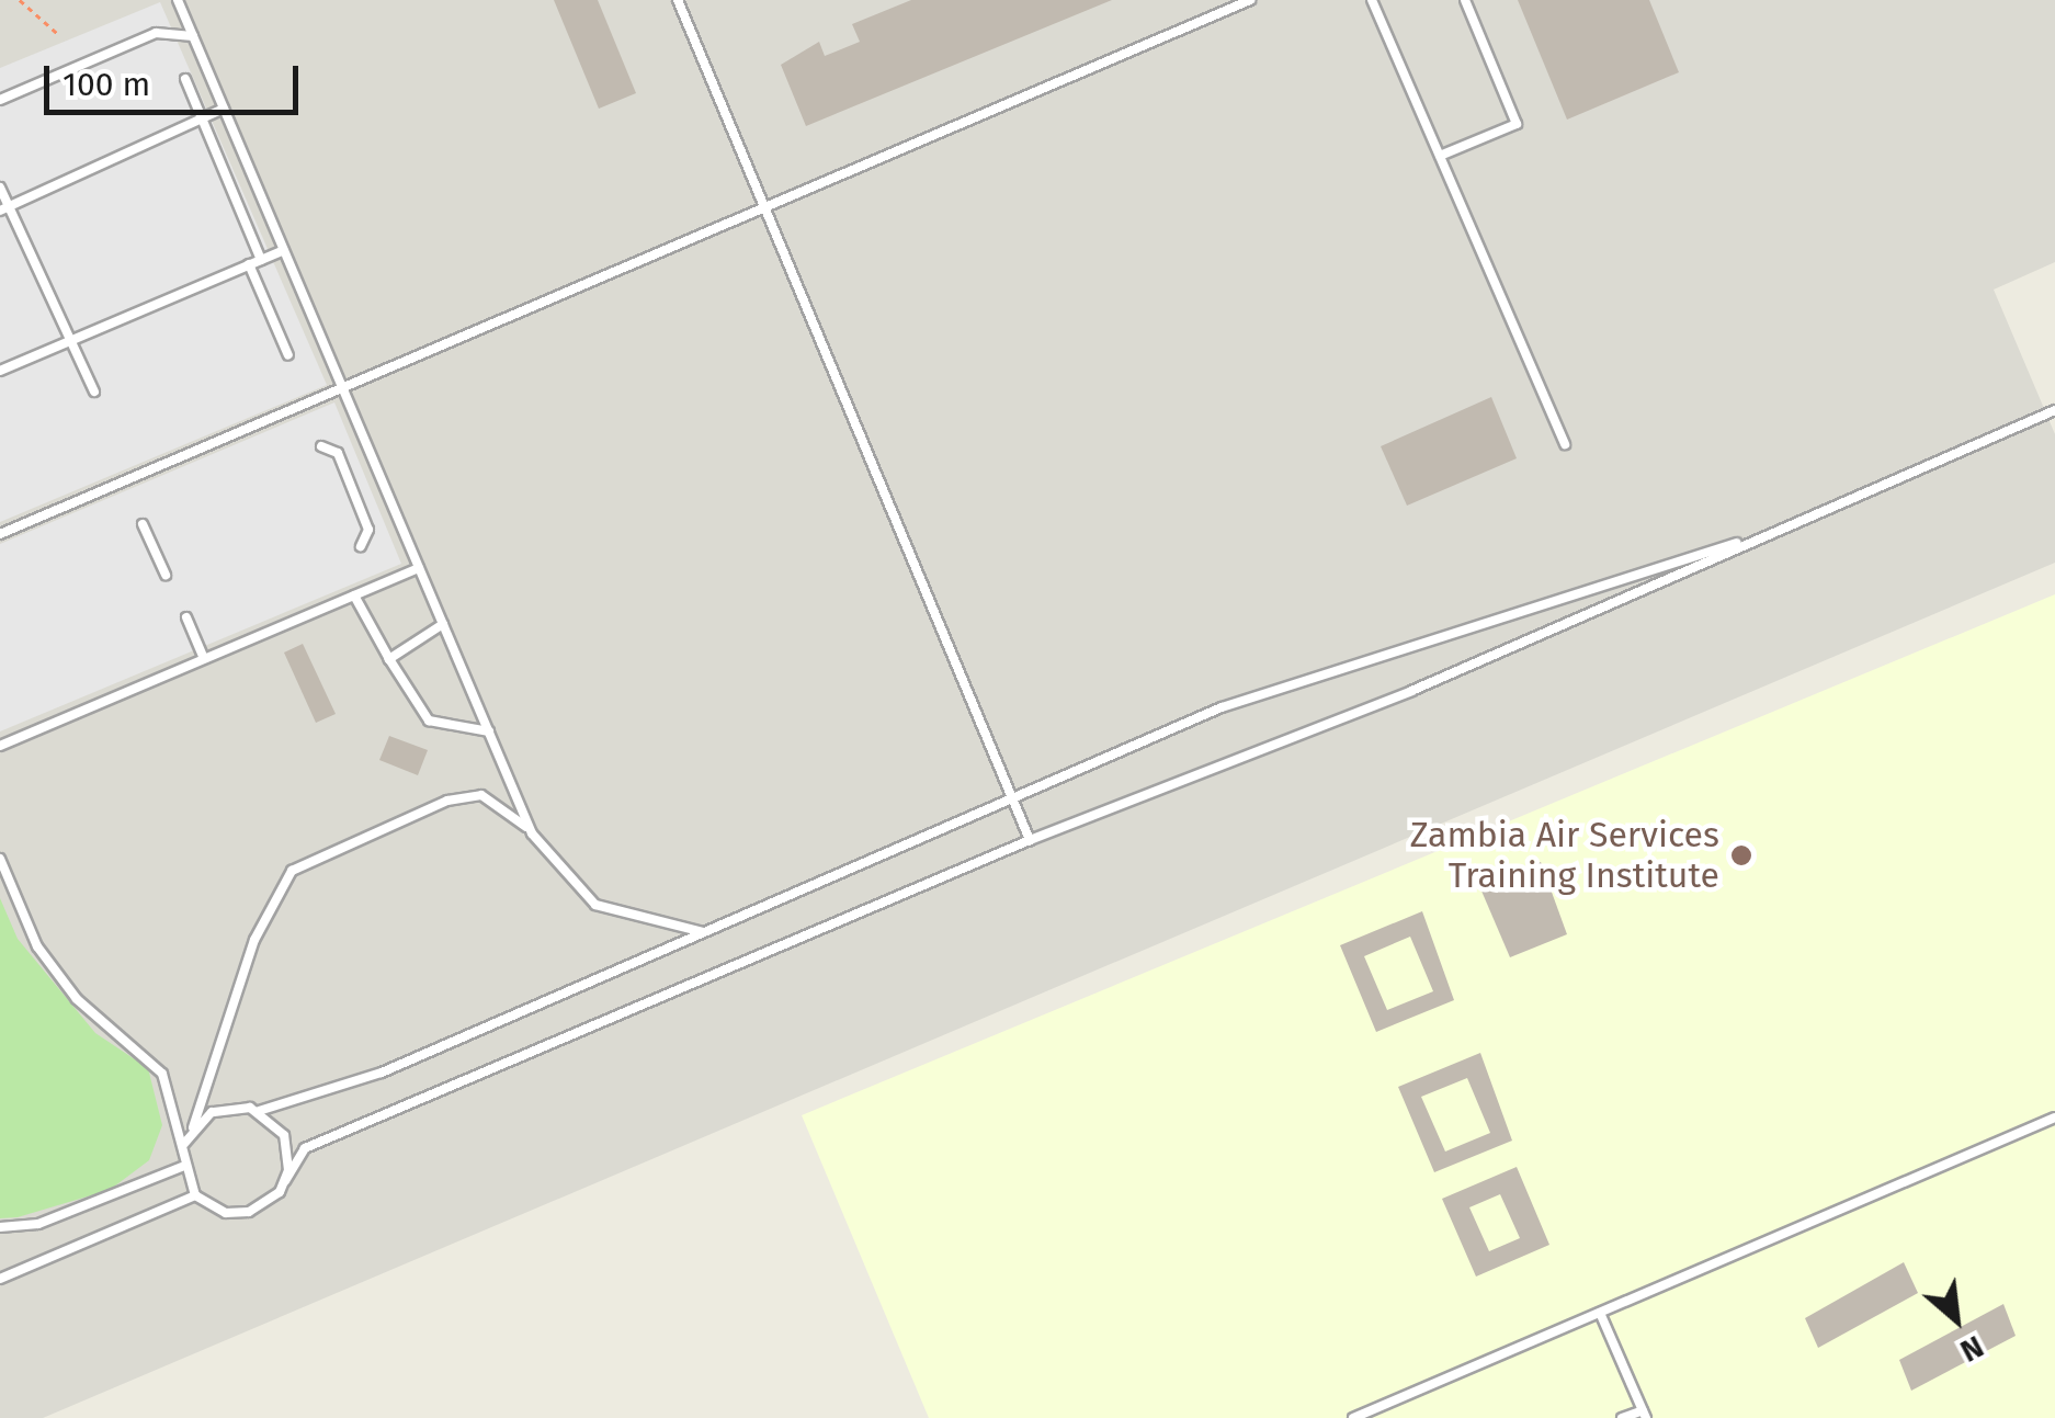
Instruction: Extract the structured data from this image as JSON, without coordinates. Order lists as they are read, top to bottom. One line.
{"places":["Zambia Air Services Training Institute"],"scale_bar":"100 m","north":"bottom right"}
